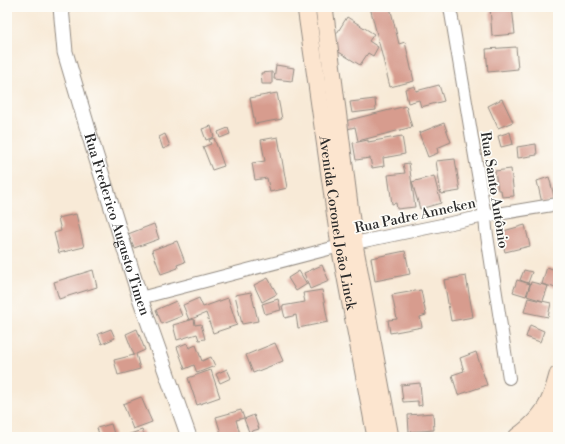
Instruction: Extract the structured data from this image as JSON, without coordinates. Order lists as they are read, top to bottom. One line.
{"streets":{"main road":["Avenida Coronel João Linck"],"street":["Rua Santo Antônio","Rua Padre Anneken","Rua Frederico Augusto Timen"]},"crossings":[["Rua Santo Antônio","Rua Padre Anneken"],["Rua Padre Anneken","Avenida Coronel João Linck"],["Rua Padre Anneken","Rua Frederico Augusto Timen"]]}
